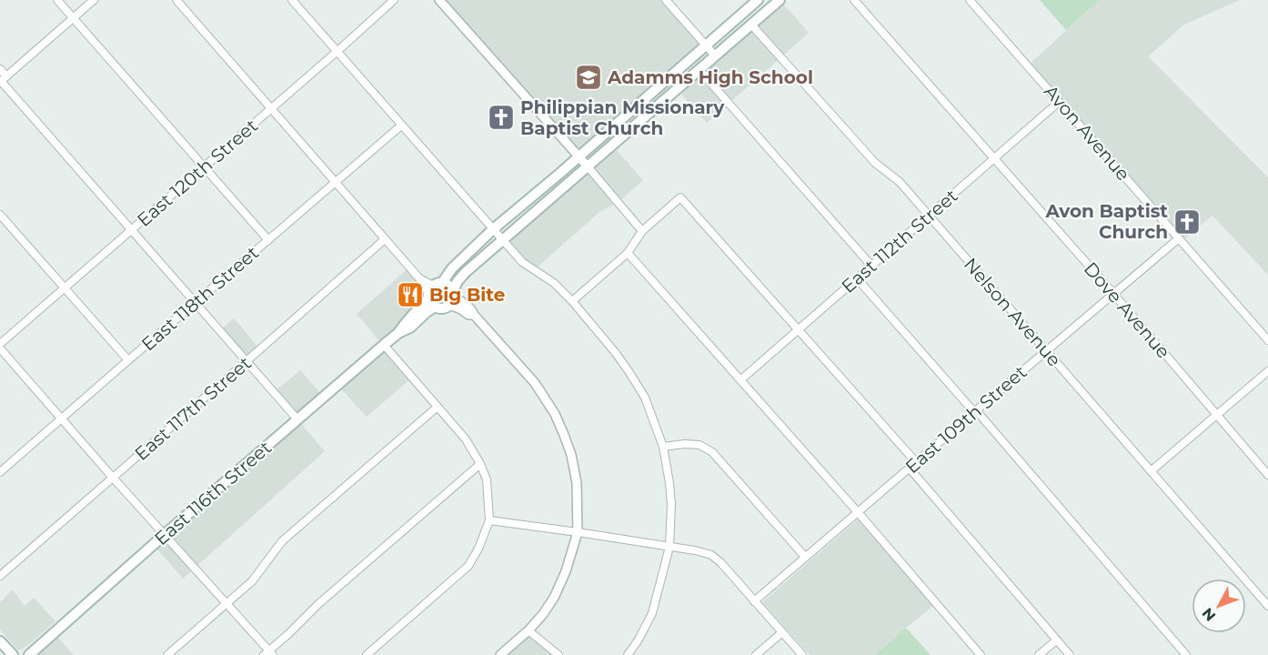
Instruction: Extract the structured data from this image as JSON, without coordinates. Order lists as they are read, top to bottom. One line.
{"streets":{"main road":["East 116th Street"],"street":["Avon Avenue","East 120th Street","East 112th Street","East 118th Street","Dove Avenue","Nelson Avenue","East 117th Street","East 109th Street"]},"crossings":[["Avon Avenue","East 112th Street"],["Avon Avenue","East 109th Street"],["East 112th Street","Dove Avenue"],["East 112th Street","Nelson Avenue"],["Dove Avenue","East 109th Street"],["Nelson Avenue","East 109th Street"]],"places":{"school or university":["Adamms High School"],"church":["Philippian Missionary Baptist Church","Avon Baptist Church"],"restaurant":["Big Bite"]},"north":"bottom left"}
